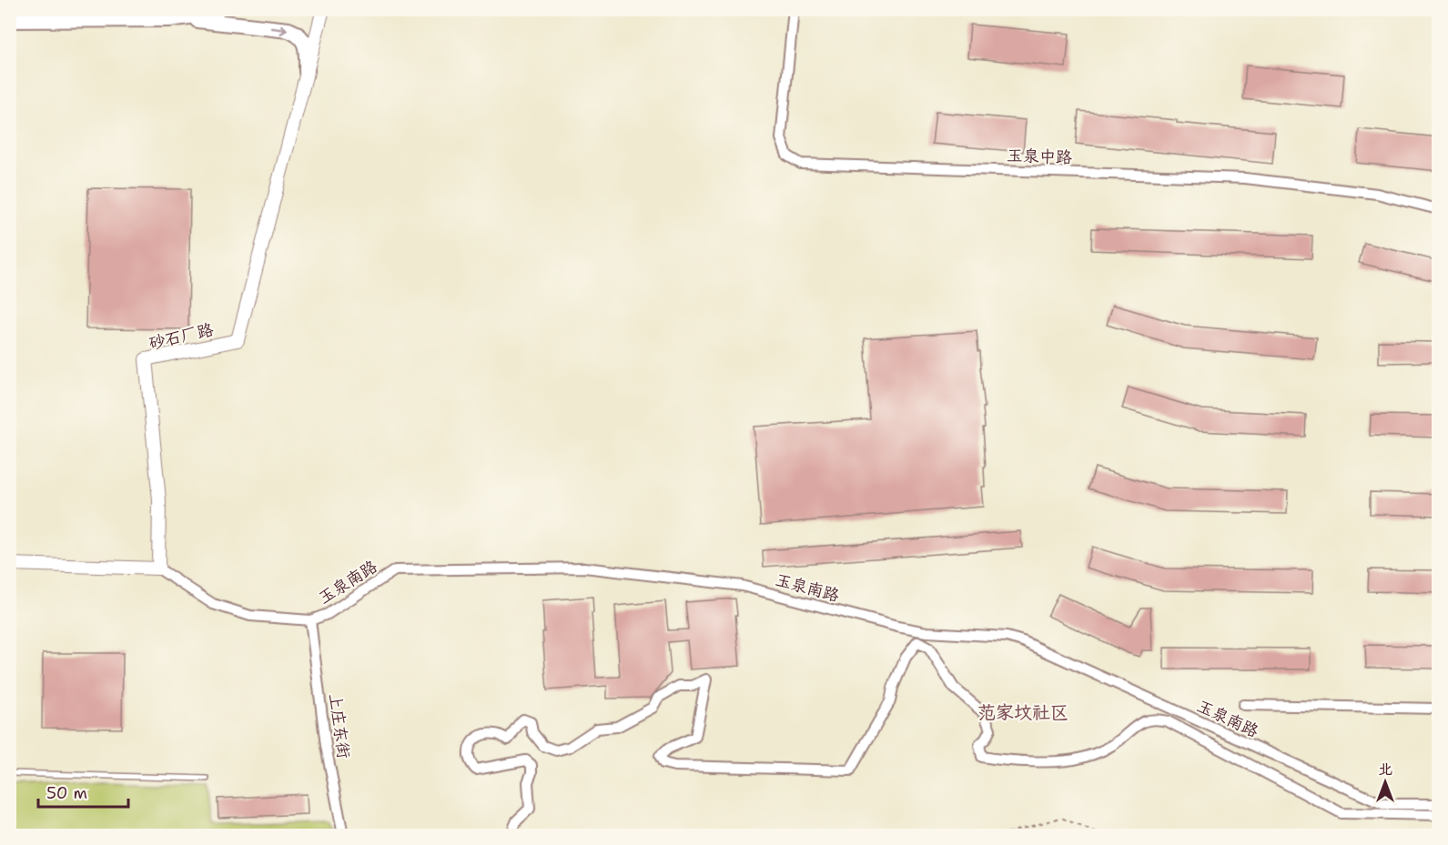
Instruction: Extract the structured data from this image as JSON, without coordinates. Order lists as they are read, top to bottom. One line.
{"streets":{"street":["玉泉中路","砂石厂路","玉泉南路","上庄东街"]},"crossings":[["砂石厂路","玉泉南路"],["玉泉南路","上庄东街"]],"districts":["范家坟社区"],"scale_bar":"50 m","north":"top"}
